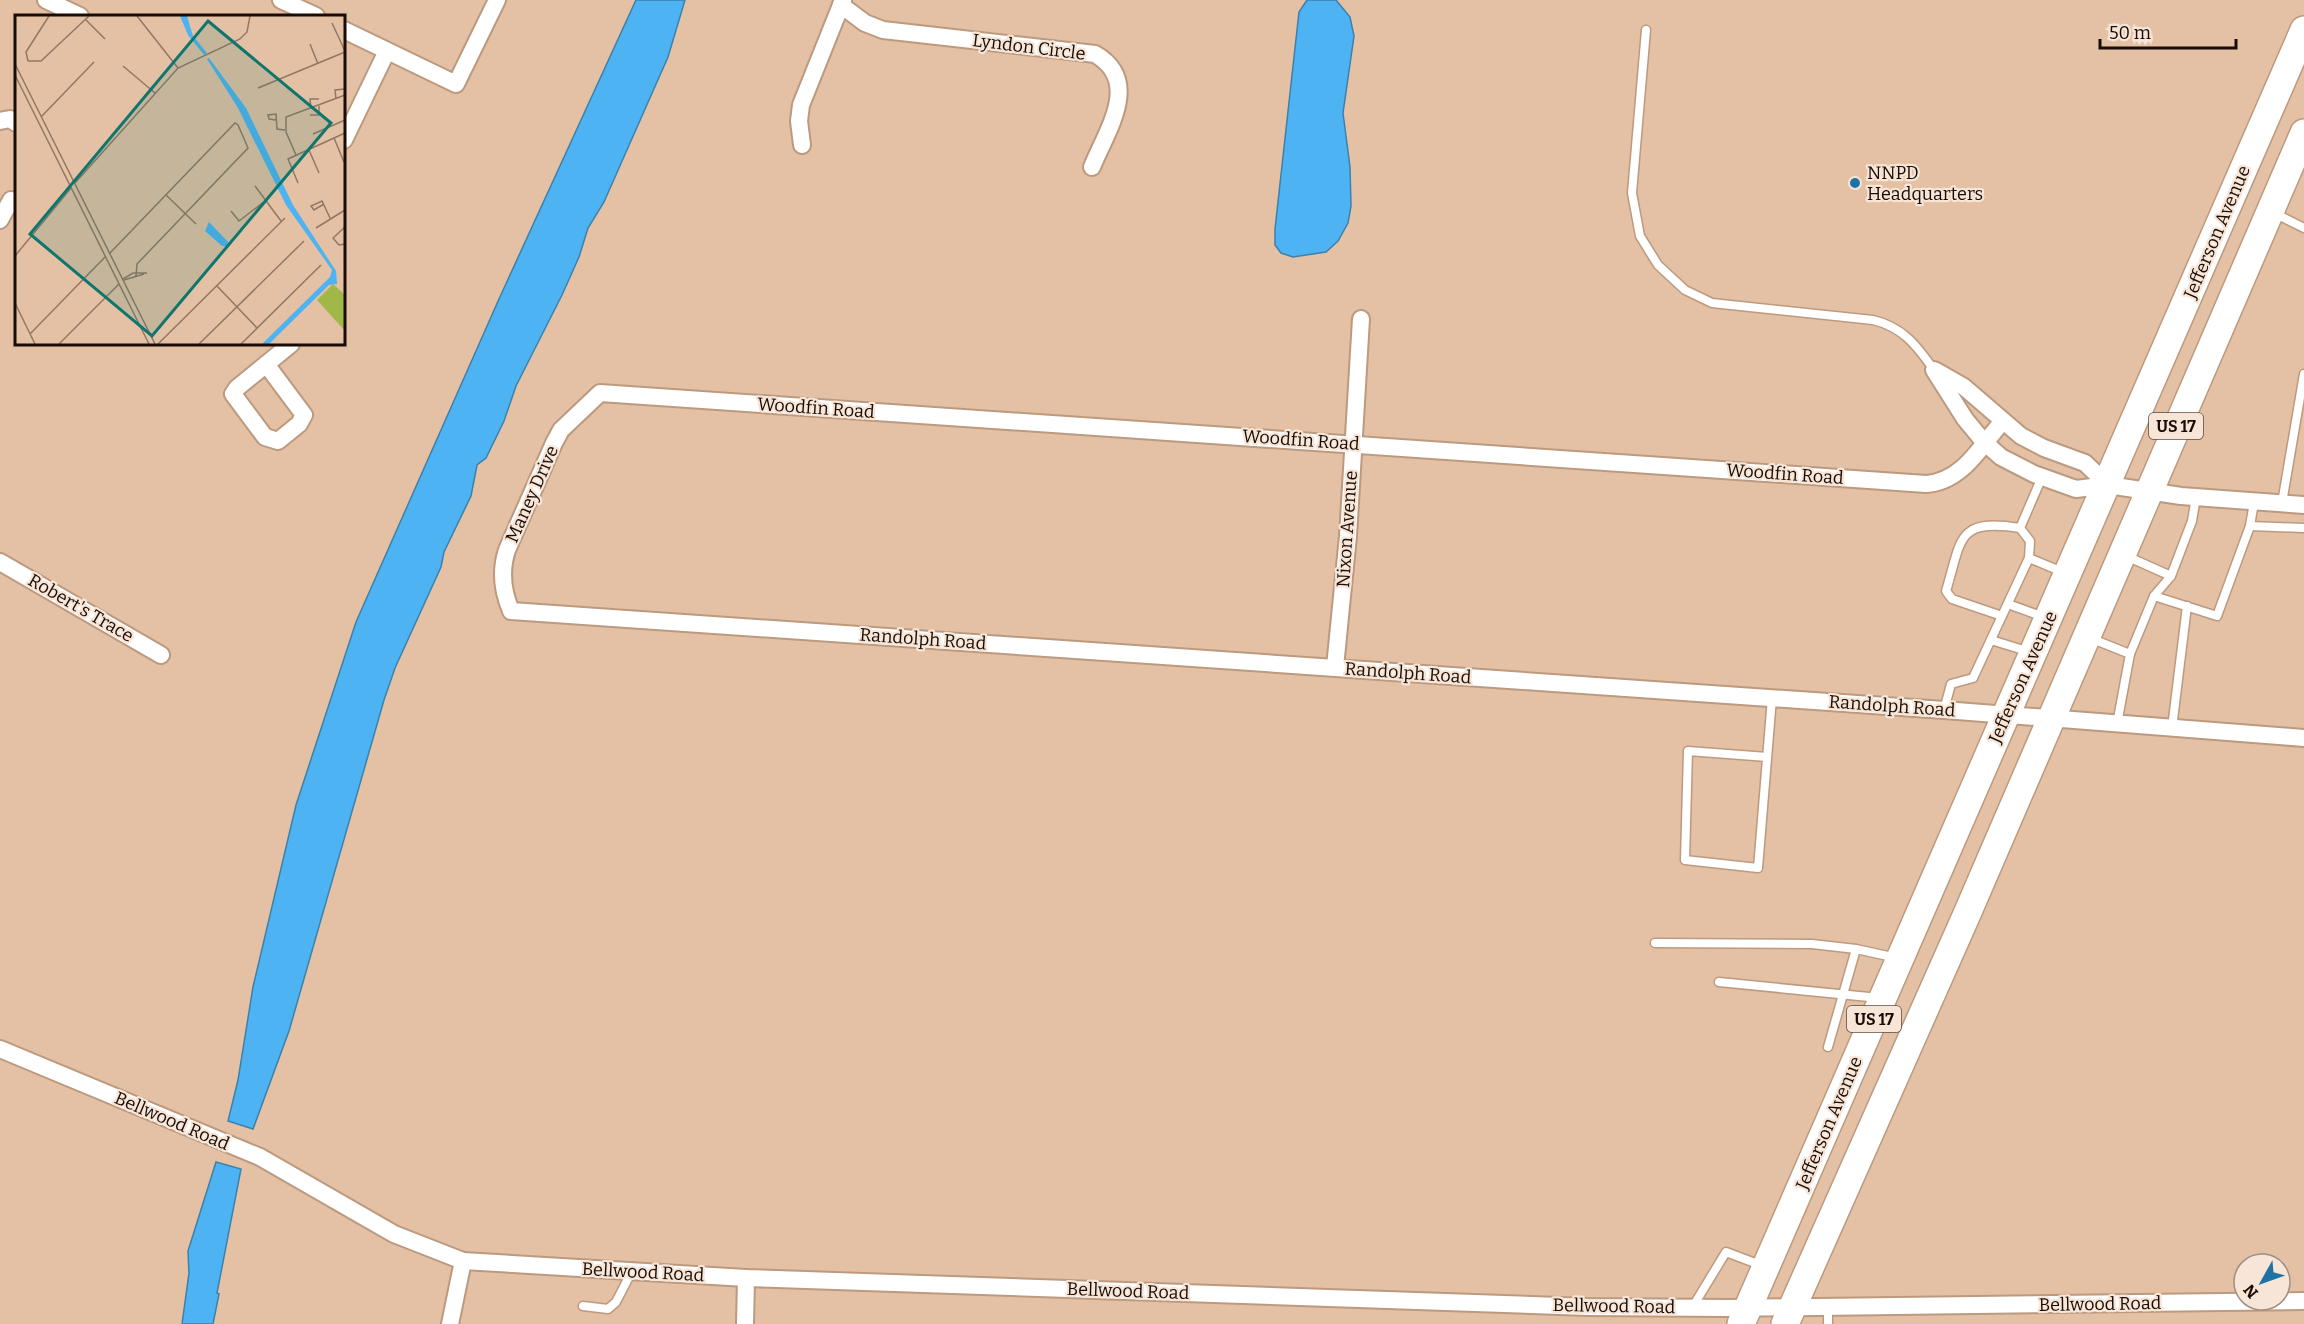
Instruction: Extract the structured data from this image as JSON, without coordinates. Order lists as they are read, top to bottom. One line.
{"streets":{"main road":["Jefferson Avenue","US 17"],"street":["Lyndon Circle","Woodfin Road","Maney Drive","Nixon Avenue","Robert's Trace","Randolph Road","Bellwood Road"]},"crossings":[["Jefferson Avenue","Randolph Road"],["Jefferson Avenue","Bellwood Road"],["Woodfin Road","Maney Drive"],["Woodfin Road","Nixon Avenue"],["US 17","Randolph Road"],["US 17","Bellwood Road"],["Maney Drive","Randolph Road"],["Nixon Avenue","Randolph Road"]],"places":["NNPD Headquarters"],"scale_bar":"50 m","north":"bottom left"}
